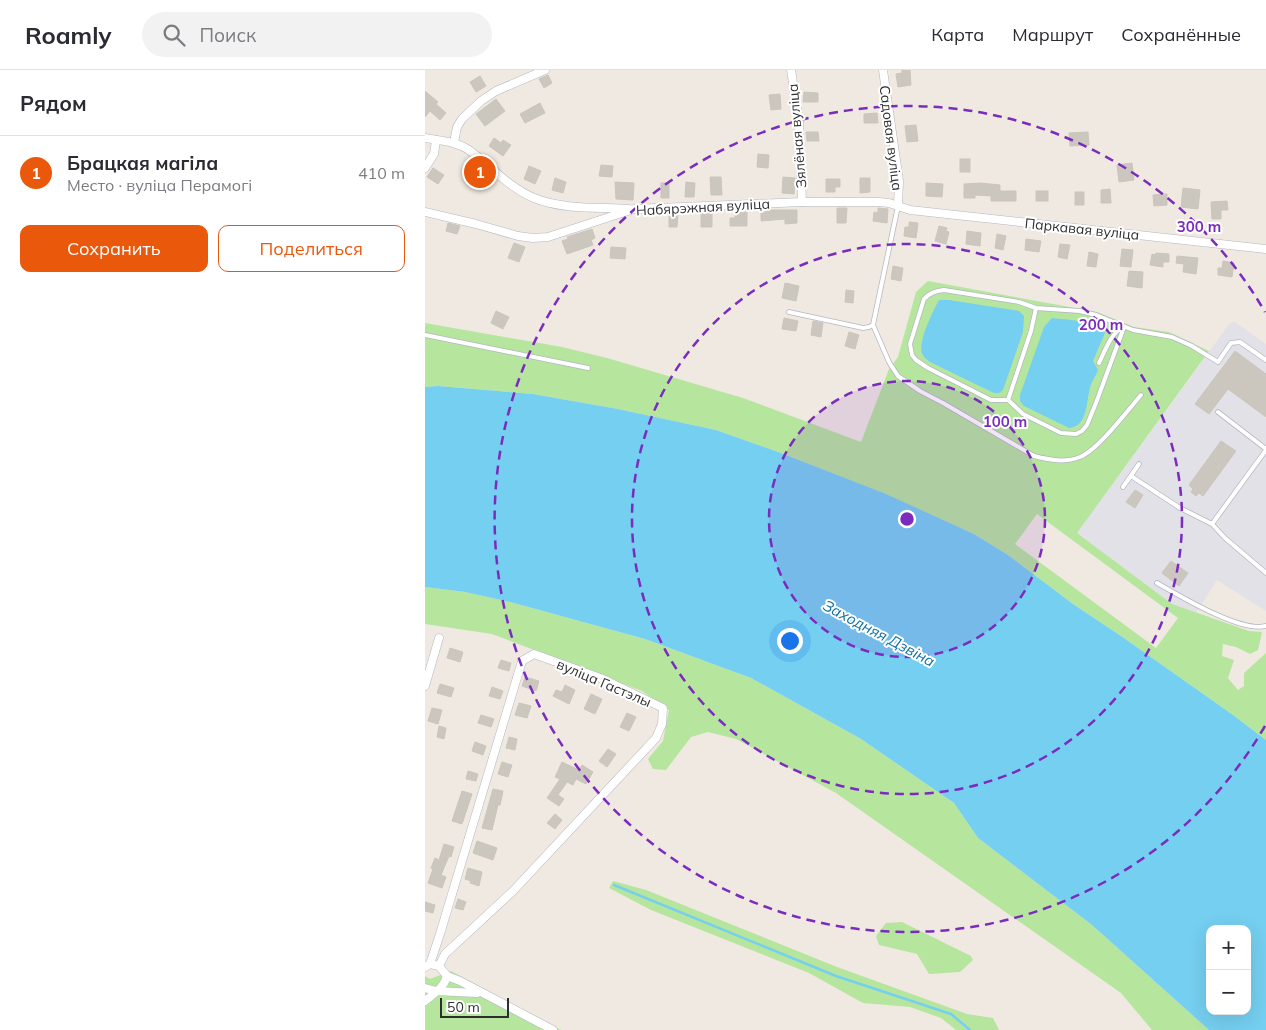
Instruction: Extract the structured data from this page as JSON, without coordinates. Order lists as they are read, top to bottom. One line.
{"streets":{"street":["Зялёная вуліца","Садовая вуліца","Набярэжная вуліца","Паркавая вуліца","вуліца Гастэлы"]},"crossings":[["Зялёная вуліца","Набярэжная вуліца"],["Садовая вуліца","Набярэжная вуліца"],["Садовая вуліца","Паркавая вуліца"],["Набярэжная вуліца","Паркавая вуліца"]],"water":["Заходняя Дзвіна"],"scale_bar":"50 m","page":{"header":"Roamly","search":"Поиск","nav":["Карта","Маршрут","Сохранённые"],"heading":"Рядом","list":[{"mark":"1","name":"Брацкая магіла","note":"Место · вуліца Перамогі","value":"410 m"}],"pins":"1","buttons":["Сохранить","Поделиться"],"map_buttons":["+","−"],"scale":"50 m"},"rings":["300 m","200 m","100 m"]}
